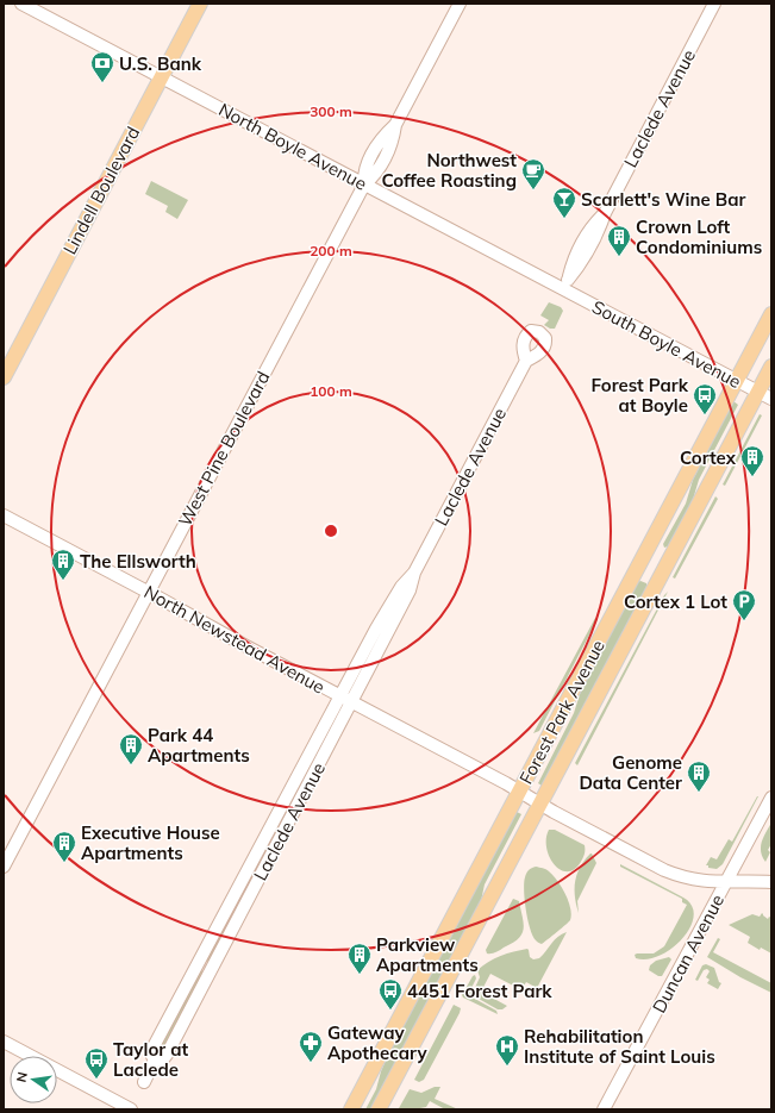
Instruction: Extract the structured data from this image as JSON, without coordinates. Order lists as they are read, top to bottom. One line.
{"streets":{"main road":["Lindell Boulevard","Forest Park Avenue"],"street":["Laclede Avenue","North Boyle Avenue","South Boyle Avenue","West Pine Boulevard","North Newstead Avenue","Duncan Avenue"]},"crossings":[["Laclede Avenue","North Boyle Avenue"],["Laclede Avenue","South Boyle Avenue"],["Laclede Avenue","North Newstead Avenue"],["North Boyle Avenue","Lindell Boulevard"],["North Boyle Avenue","South Boyle Avenue"],["North Boyle Avenue","West Pine Boulevard"],["South Boyle Avenue","Forest Park Avenue"],["West Pine Boulevard","North Newstead Avenue"],["North Newstead Avenue","Forest Park Avenue"],["North Newstead Avenue","Duncan Avenue"]],"places":{"bank":["U.S. Bank"],"cafe":["Northwest Coffee Roasting"],"bar":["Scarlett's Wine Bar"],"building":["Crown Loft Condominiums","Cortex","The Ellsworth","Park 44 Apartments","Genome Data Center","Executive House Apartments","Parkview Apartments"],"bus stop":["Forest Park at Boyle","4451 Forest Park","Taylor at Laclede"],"parking":["Cortex 1 Lot"],"pharmacy":["Gateway Apothecary"],"hospital":["Rehabilitation Institute of Saint Louis"]},"north":"left","rings":["300 m","200 m","100 m"]}
